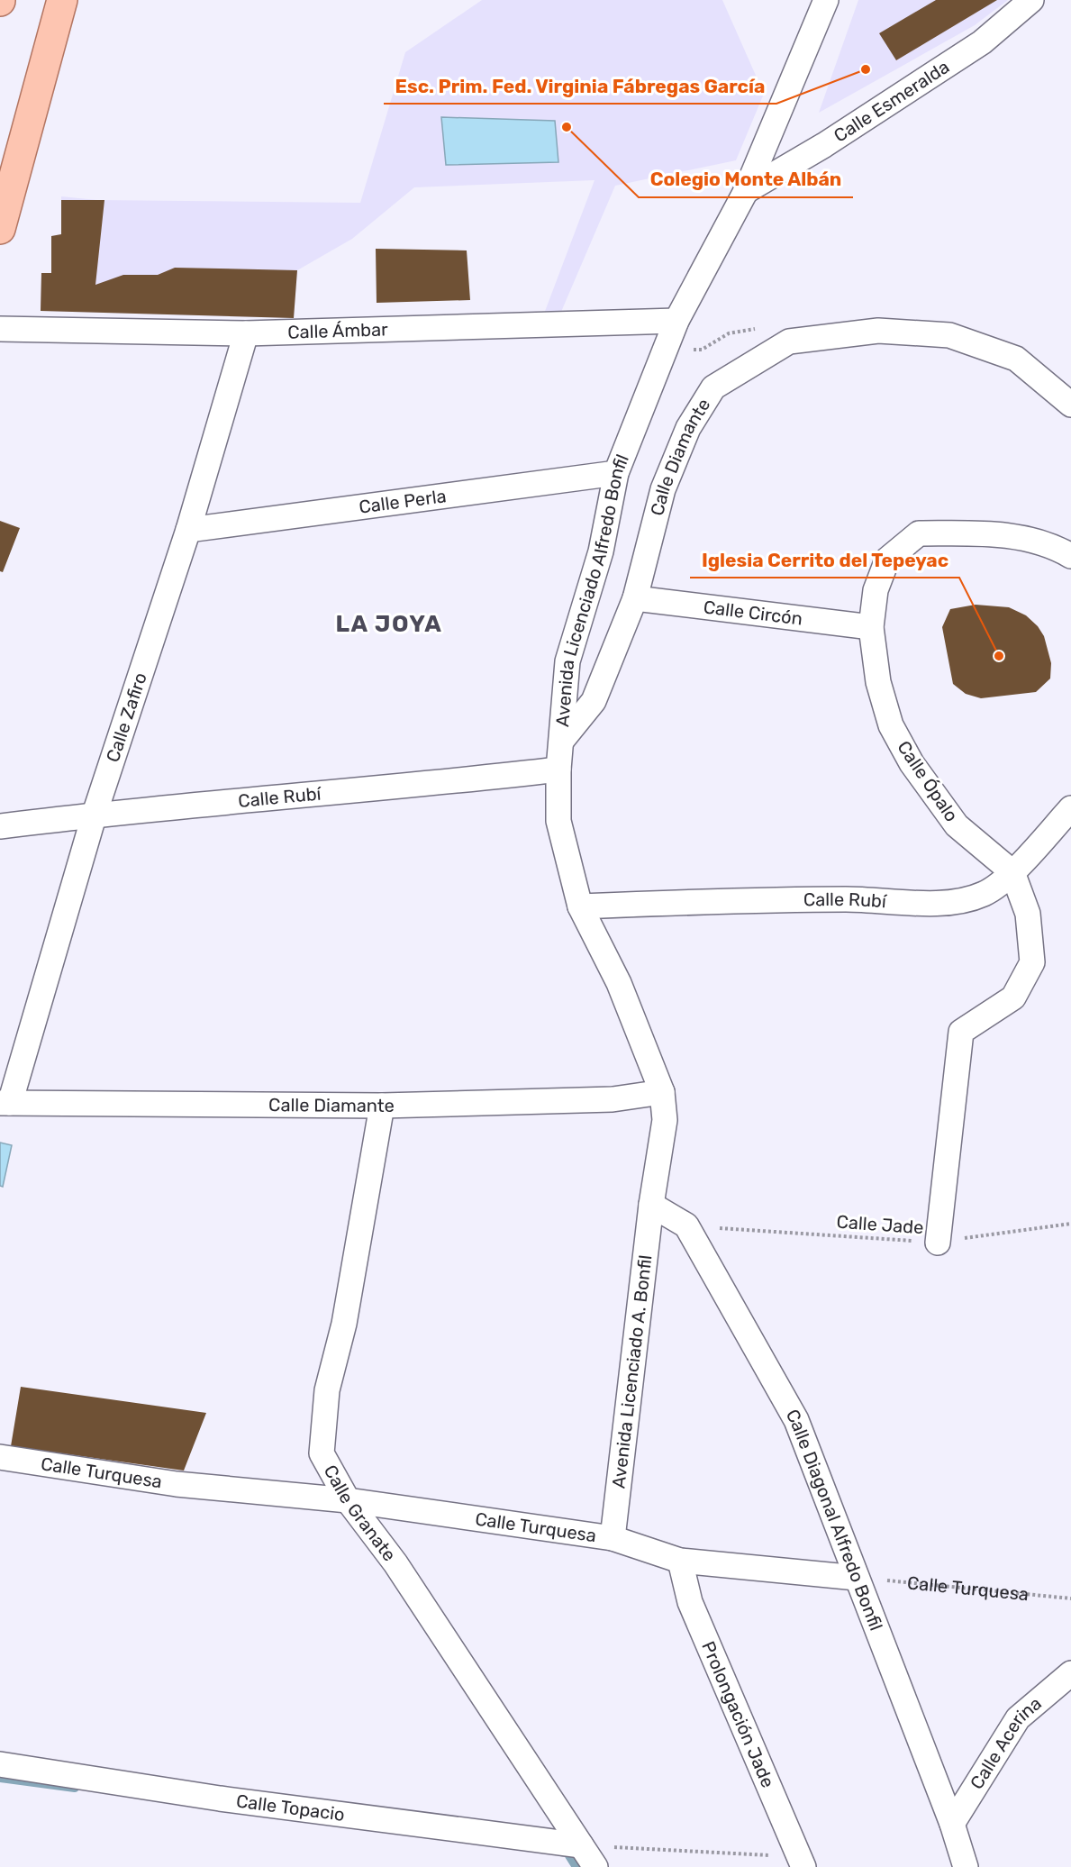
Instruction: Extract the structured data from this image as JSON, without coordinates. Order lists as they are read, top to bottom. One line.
{"streets":{"street":["Calle Esmeralda","Calle Ámbar","Calle Diamante","Calle Perla","Avenida Licenciado Alfredo Bonfil","Calle Circón","Calle Zafiro","Calle Ópalo","Calle Rubí","Avenida Licenciado A. Bonfil","Calle Turquesa","Calle Granate","Calle Diagonal Alfredo Bonfil","Prolongación Jade","Calle Acerina","Calle Topacio"],"path":["Calle Jade"]},"crossings":[["Calle Esmeralda","Avenida Licenciado Alfredo Bonfil"],["Calle Ámbar","Avenida Licenciado Alfredo Bonfil"],["Calle Ámbar","Calle Zafiro"],["Calle Diamante","Avenida Licenciado Alfredo Bonfil"],["Calle Diamante","Calle Circón"],["Calle Diamante","Calle Zafiro"],["Calle Diamante","Calle Granate"],["Calle Perla","Avenida Licenciado Alfredo Bonfil"],["Calle Perla","Calle Zafiro"],["Avenida Licenciado Alfredo Bonfil","Calle Rubí"],["Avenida Licenciado Alfredo Bonfil","Avenida Licenciado A. Bonfil"],["Calle Circón","Calle Ópalo"],["Calle Zafiro","Calle Rubí"],["Calle Ópalo","Calle Rubí"],["Calle Ópalo","Calle Jade"],["Calle Jade","Calle Diagonal Alfredo Bonfil"],["Avenida Licenciado A. Bonfil","Calle Turquesa"],["Calle Turquesa","Calle Granate"],["Calle Turquesa","Calle Diagonal Alfredo Bonfil"],["Calle Turquesa","Prolongación Jade"],["Calle Granate","Calle Topacio"],["Calle Diagonal Alfredo Bonfil","Calle Acerina"]],"districts":["LA JOYA"],"places":["Esc. Prim. Fed. Virginia Fábregas García","Colegio Monte Albán","Iglesia Cerrito del Tepeyac"]}
